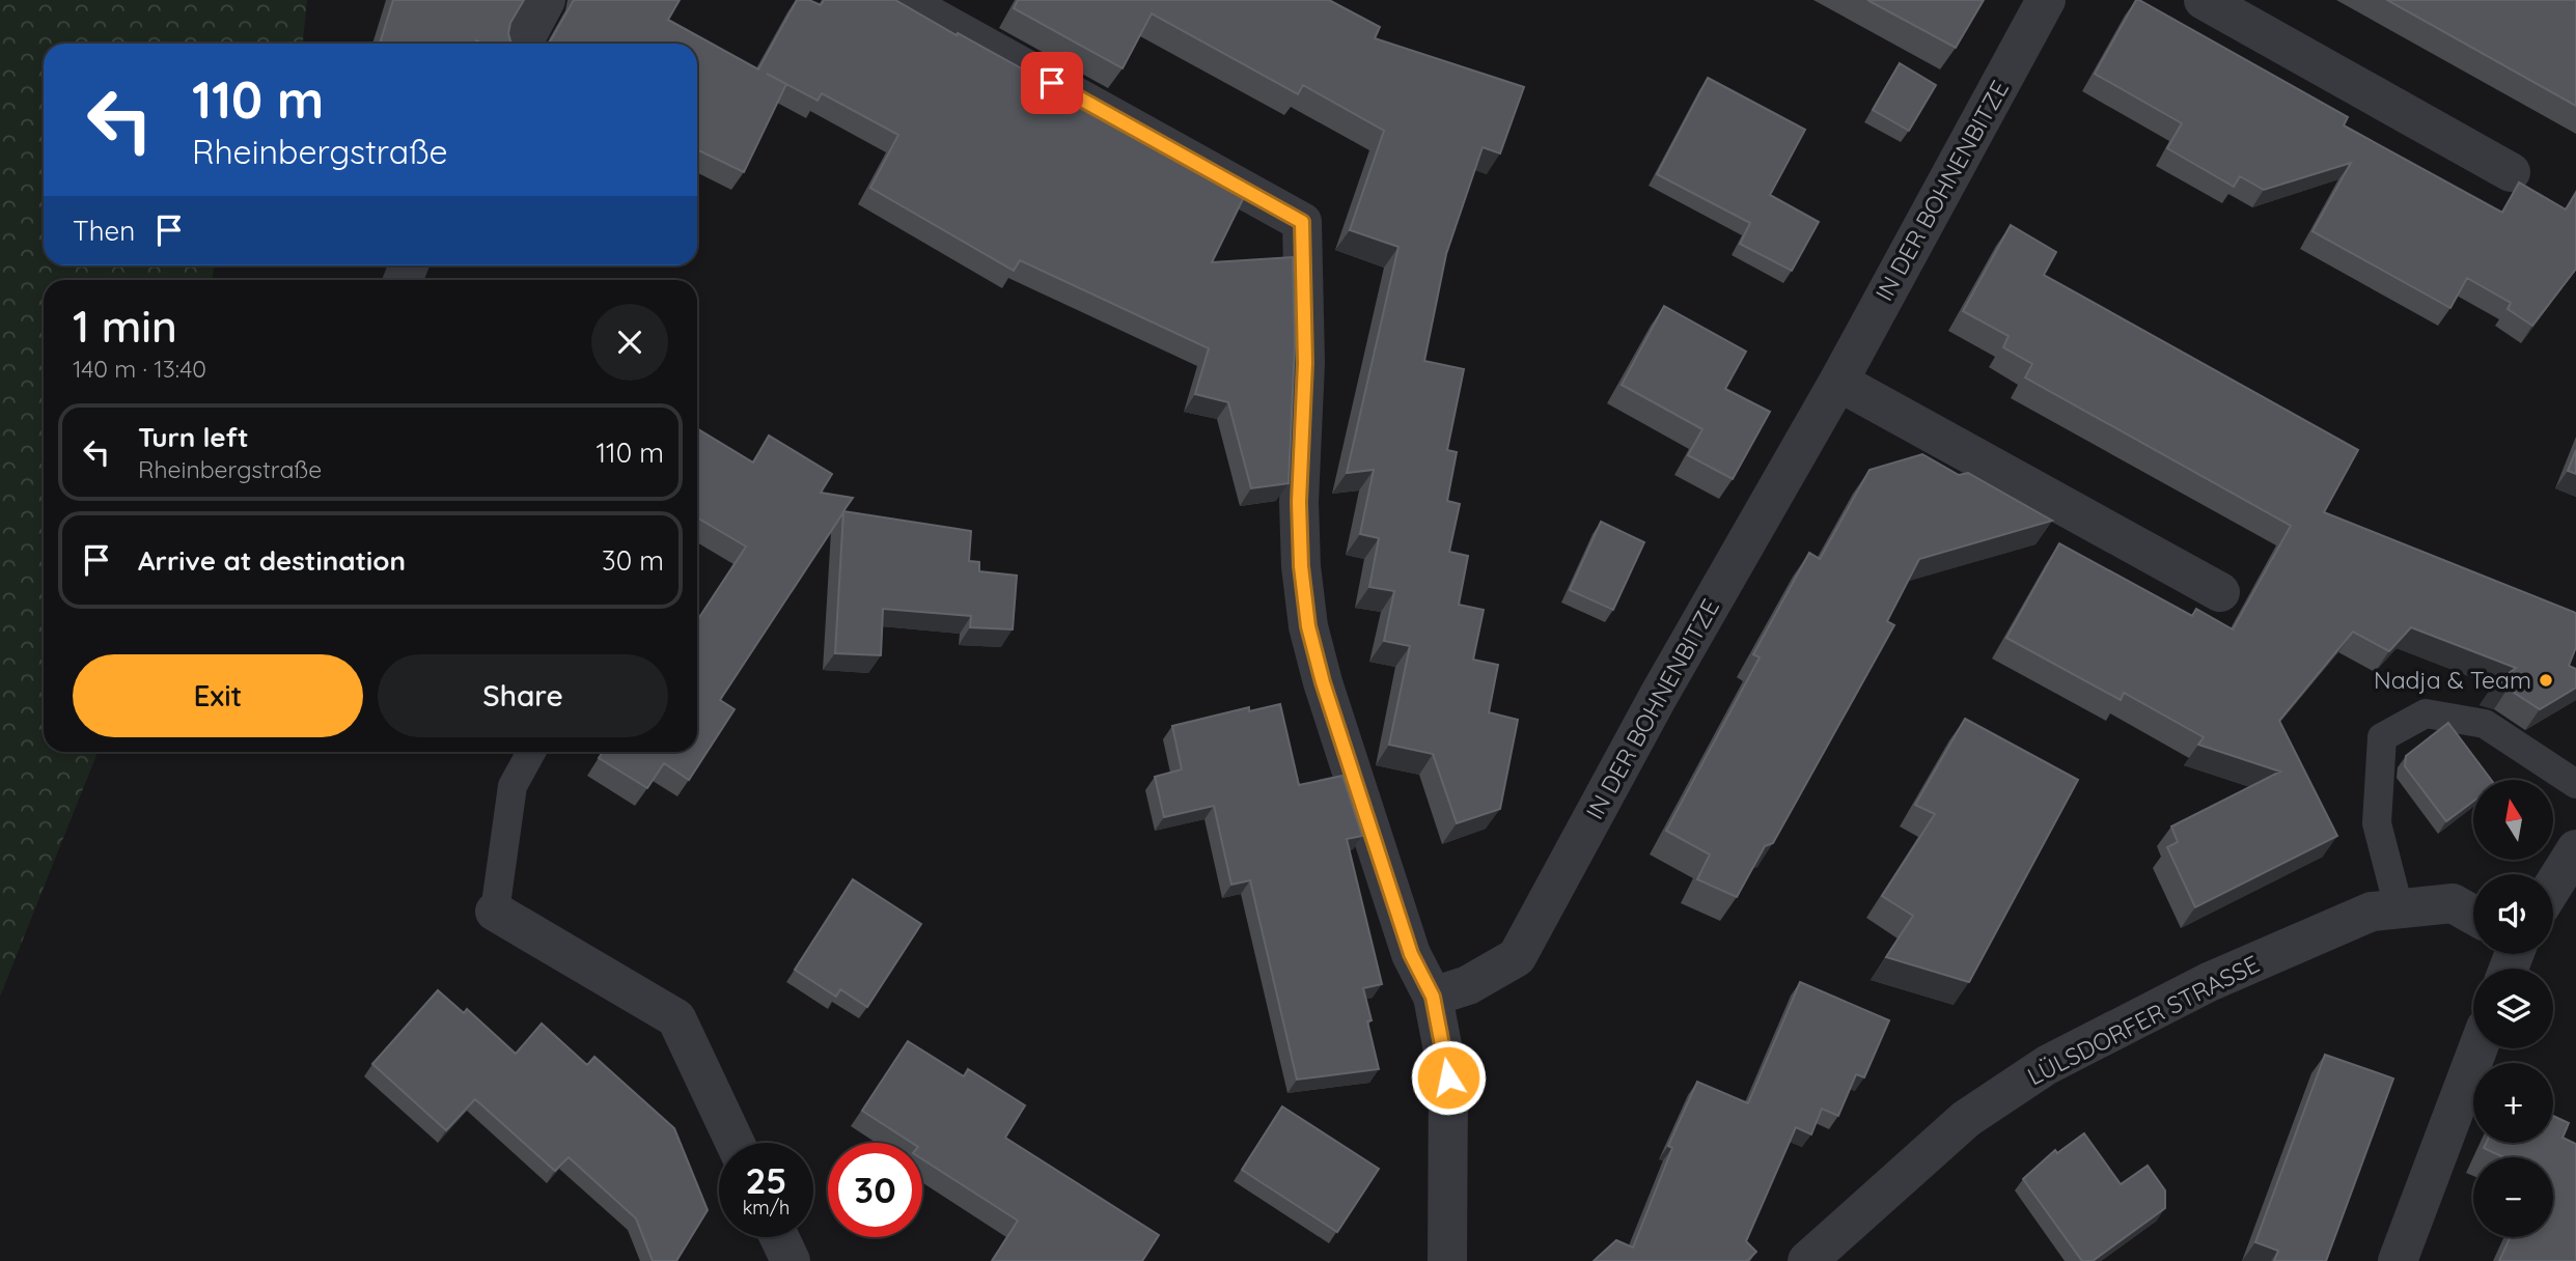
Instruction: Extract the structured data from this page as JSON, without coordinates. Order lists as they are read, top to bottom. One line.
{"streets":{"street":["IN DER BOHNENBITZE","LÜLSDORFER STRASSE"]},"places":["Nadja & Team"],"north":"top","page":{"turn":["110 m","Rheinbergstraße"],"then":"Then","heading":["1 min","140 m · 13:40"],"list":[{"name":"Turn left","note":"Rheinbergstraße","value":"110 m"},{"name":"Arrive at destination","value":"30 m"}],"buttons":["Exit","Share"],"map_buttons":["+","−"],"speed":"25 km/h","limit":"30"}}
